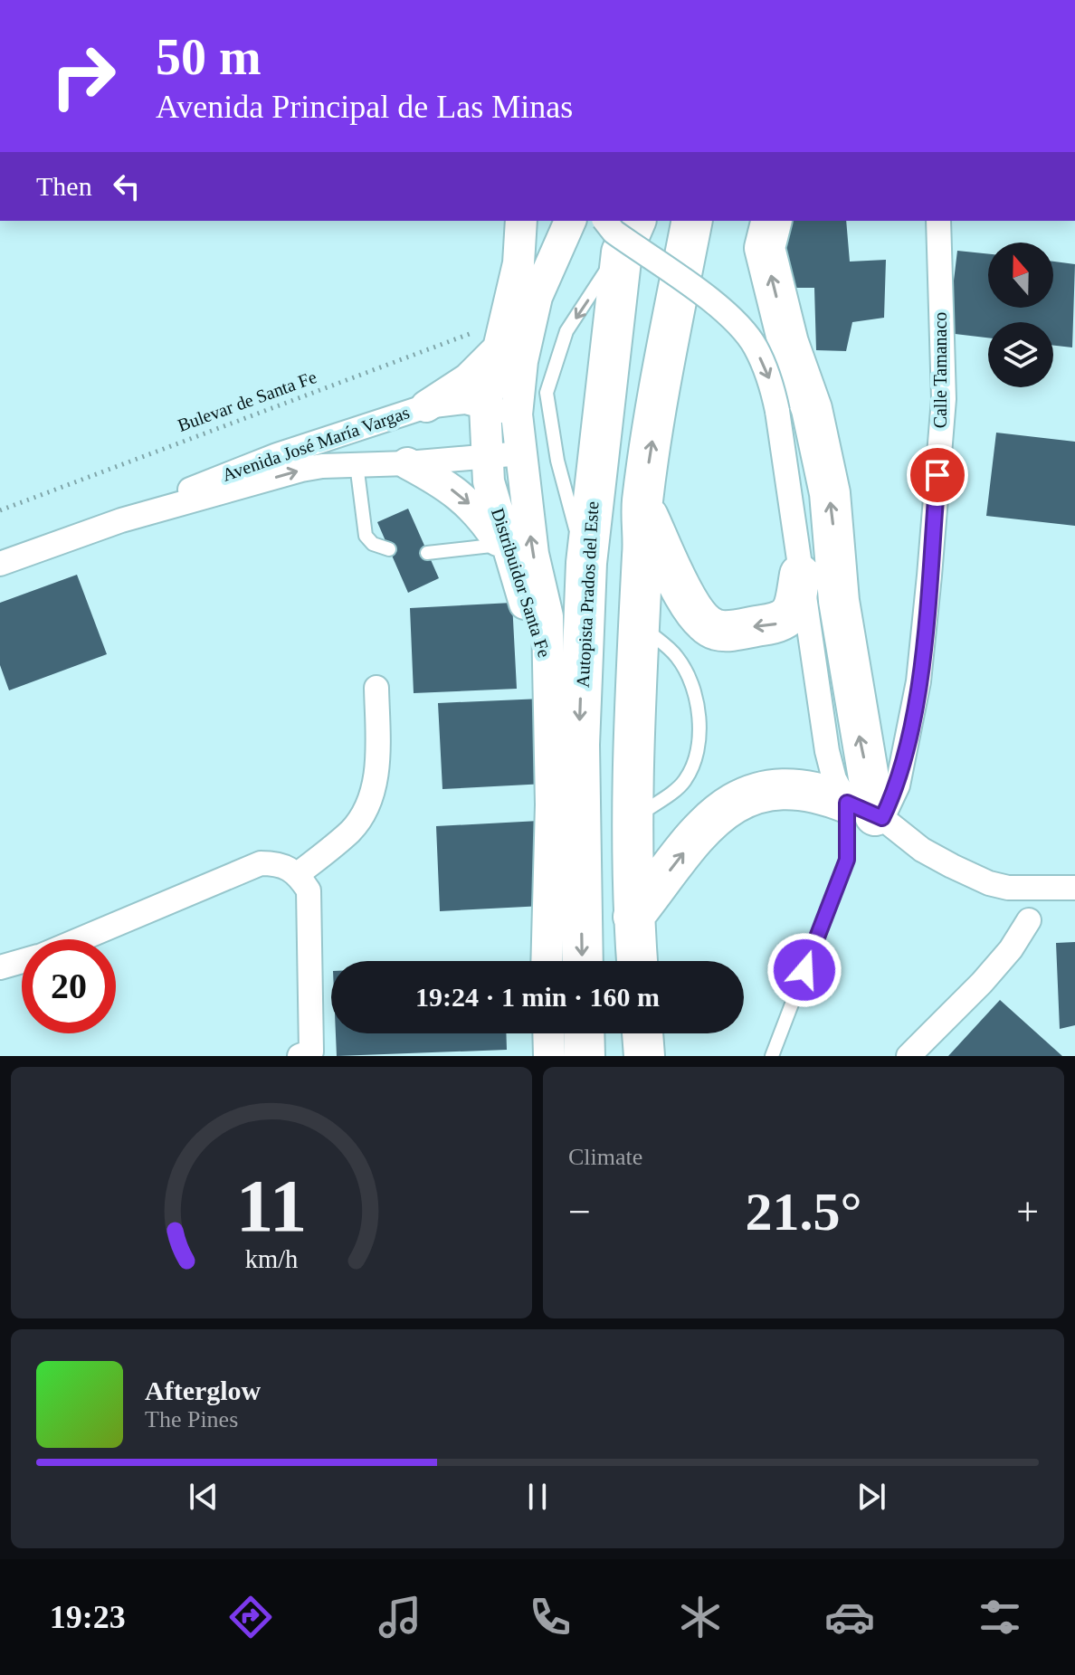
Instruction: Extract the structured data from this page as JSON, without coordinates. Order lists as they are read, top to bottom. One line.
{"streets":{"highway":["Autopista Prados del Este"],"street":["Calle Tamanaco","Avenida José María Vargas","Distribuidor Santa Fe"],"path":["Bulevar de Santa Fe"]},"crossings":[["Bulevar de Santa Fe","Distribuidor Santa Fe"],["Avenida José María Vargas","Distribuidor Santa Fe"]],"north":"top","page":{"turn":["50 m","Avenida Principal de Las Minas"],"then":"Then","limit":"20","trip":"19:24 · 1 min · 160 m","tile":"Climate","heat":["−","21.5°","+"],"song":["Afterglow","The Pines"],"tabs":"19:23","gauge":["11","km/h"]}}
